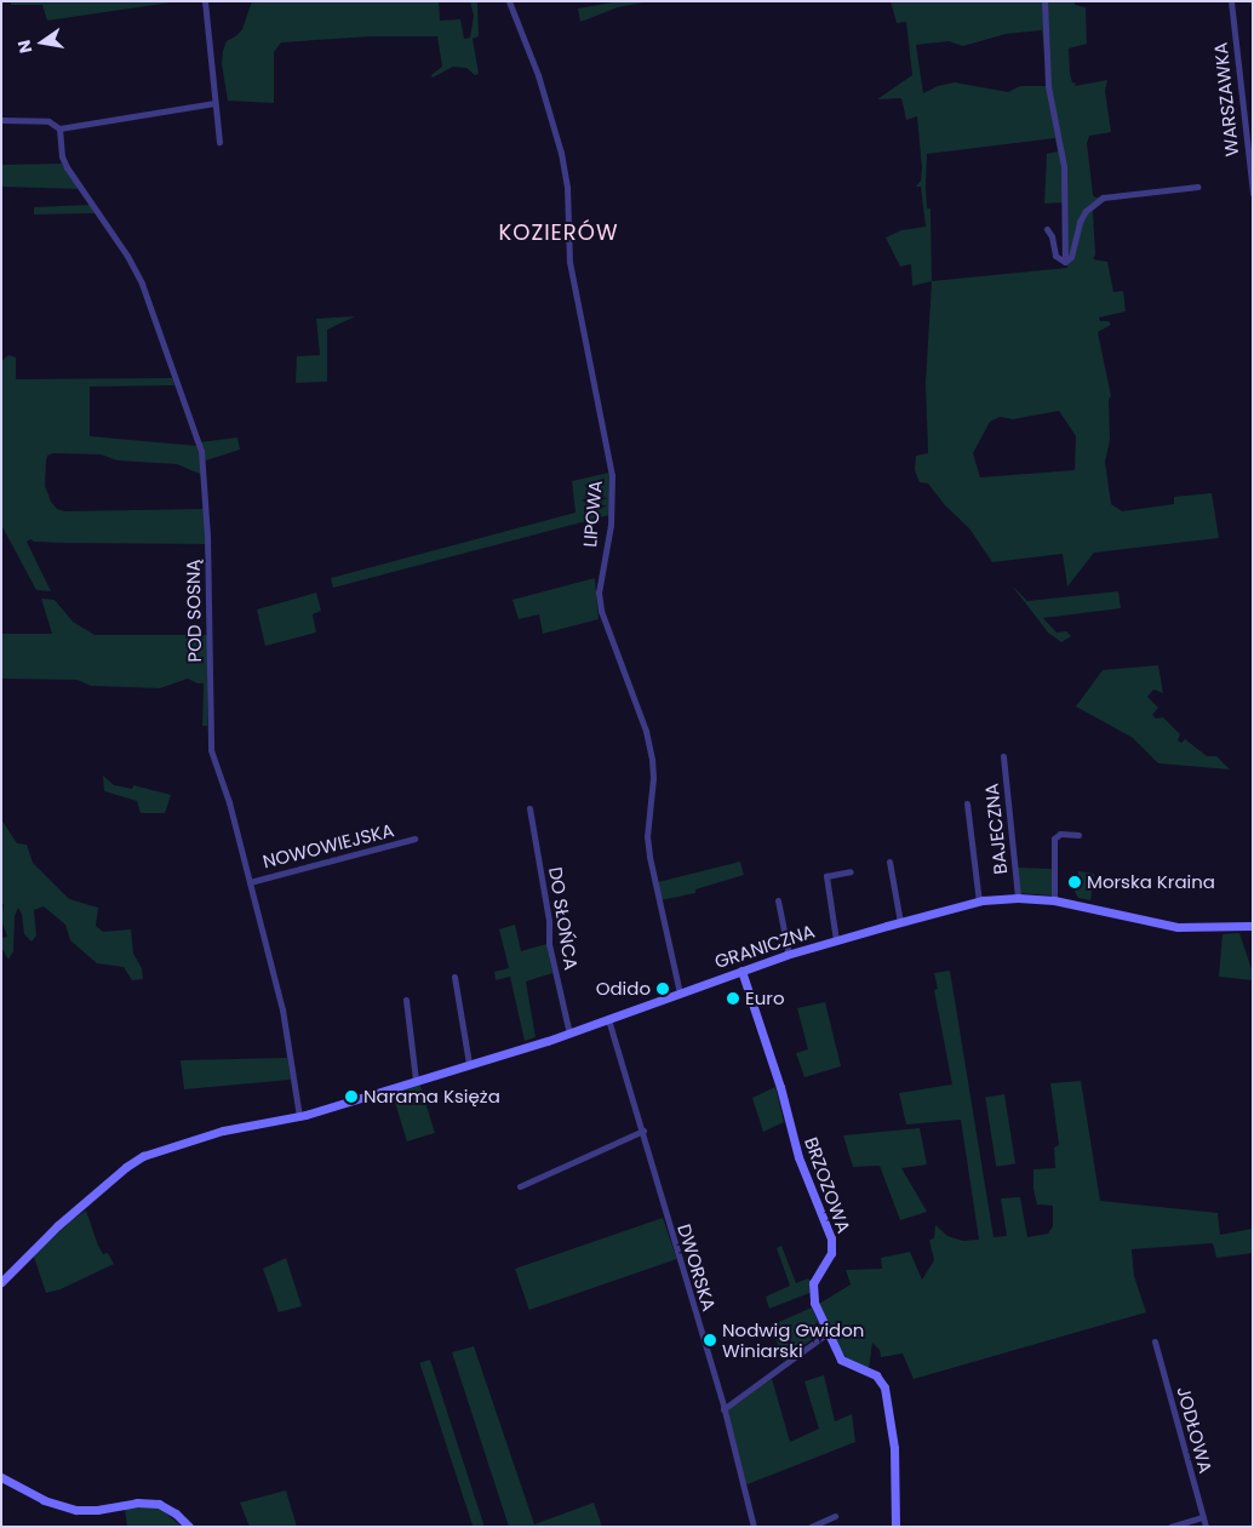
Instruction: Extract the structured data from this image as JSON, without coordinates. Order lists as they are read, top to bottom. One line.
{"streets":{"street":["WARSZAWKA","LIPOWA","POD SOSNĄ","BAJECZNA","NOWOWIEJSKA","DO SŁOŃCA","GRANICZNA","BRZOZOWA","DWORSKA","JODŁOWA"]},"crossings":[["LIPOWA","GRANICZNA"],["POD SOSNĄ","NOWOWIEJSKA"],["POD SOSNĄ","GRANICZNA"],["BAJECZNA","GRANICZNA"],["DO SŁOŃCA","GRANICZNA"],["GRANICZNA","BRZOZOWA"],["GRANICZNA","DWORSKA"]],"districts":["KOZIERÓW"],"places":["Morska Kraina","Odido","Euro","Narama Księża","Nodwig Gwidon Winiarski"],"north":"left"}
